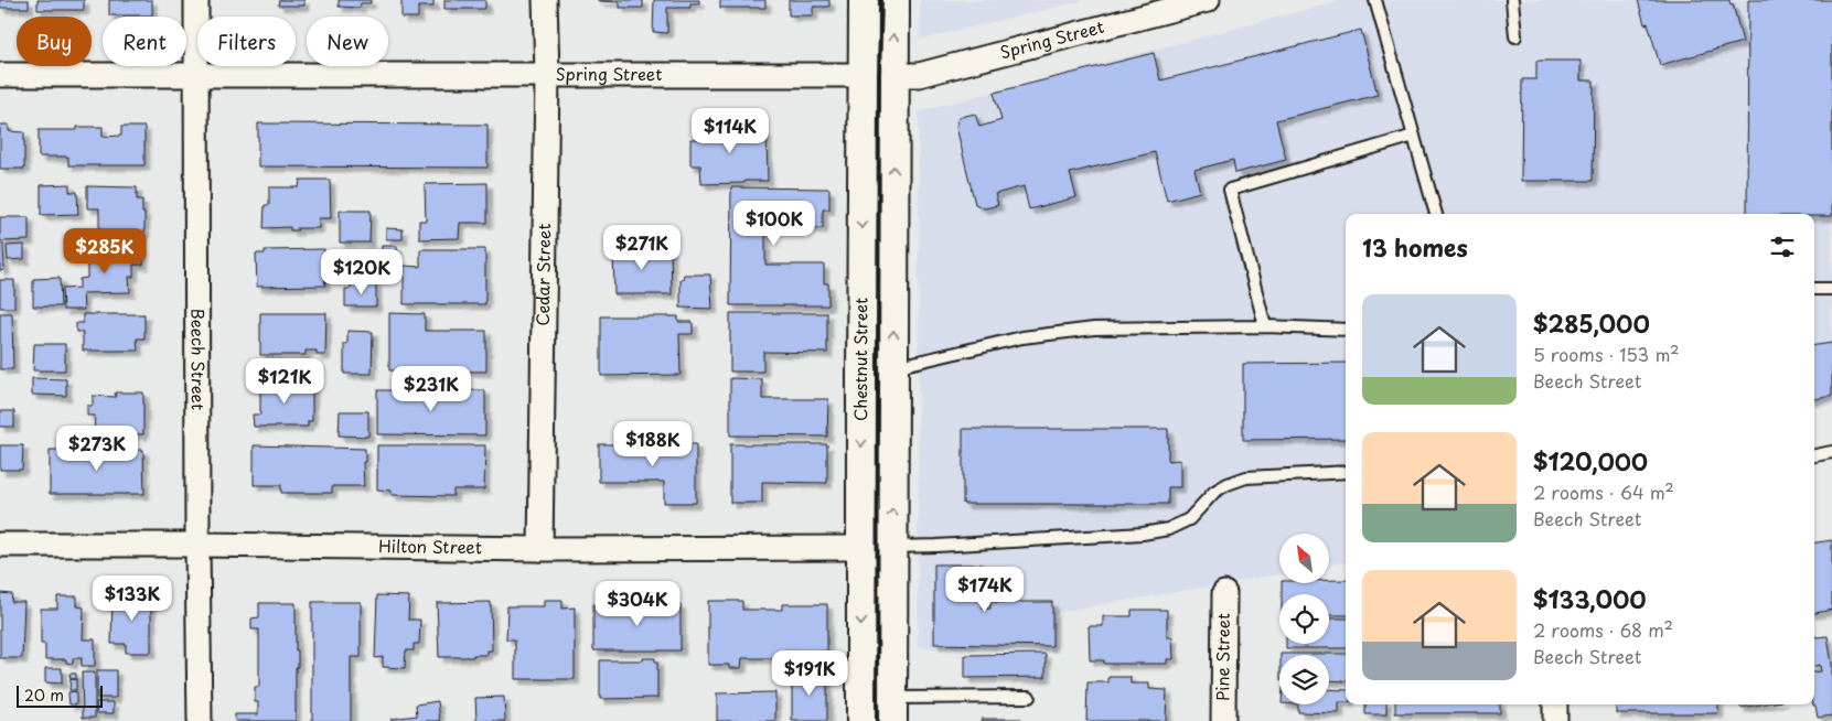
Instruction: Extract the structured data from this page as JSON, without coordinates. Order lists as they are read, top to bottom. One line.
{"streets":{"street":["Spring Street","Cedar Street","Beech Street","Chestnut Street","Hilton Street","Pine Street"]},"crossings":[["Spring Street","Cedar Street"],["Spring Street","Beech Street"],["Spring Street","Chestnut Street"],["Cedar Street","Hilton Street"],["Beech Street","Hilton Street"],["Chestnut Street","Hilton Street"]],"scale_bar":"20 m","north":"top left","page":{"chip":["Buy","Rent","Filters","New"],"price":["$114K","$100K","$271K","$285K","$120K","$121K","$231K","$188K","$273K","$174K","$133K","$304K","$191K"],"heading":"13 homes","list":[{"name":"$285,000","note":"5 rooms · 153 m² · Beech Street"},{"name":"$120,000","note":"2 rooms · 64 m² · Beech Street"},{"name":"$133,000","note":"2 rooms · 68 m² · Beech Street"}],"scale":"20 m"}}
